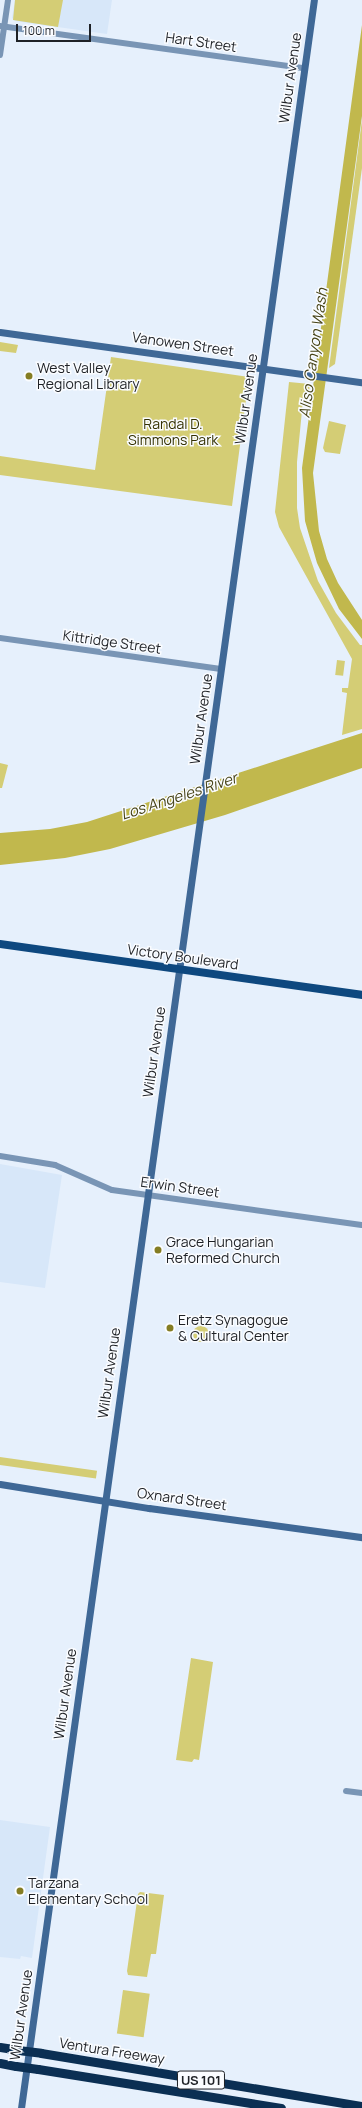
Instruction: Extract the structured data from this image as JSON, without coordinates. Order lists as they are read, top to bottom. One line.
{"streets":{"highway":["Ventura Freeway","US 101"],"main road":["Wilbur Avenue","Vanowen Street","Victory Boulevard","Oxnard Street"],"street":["Hart Street","Kittridge Street","Erwin Street"]},"crossings":[["Hart Street","Wilbur Avenue"],["Wilbur Avenue","Vanowen Street"],["Wilbur Avenue","Kittridge Street"],["Wilbur Avenue","Victory Boulevard"],["Wilbur Avenue","Erwin Street"],["Wilbur Avenue","Oxnard Street"]],"water":["Aliso Canyon Wash","Los Angeles River"],"parks":["Randal D. Simmons Park"],"places":["West Valley Regional Library","Grace Hungarian Reformed Church","Eretz Synagogue & Cultural Center","Tarzana Elementary School"],"scale_bar":"100 m"}
